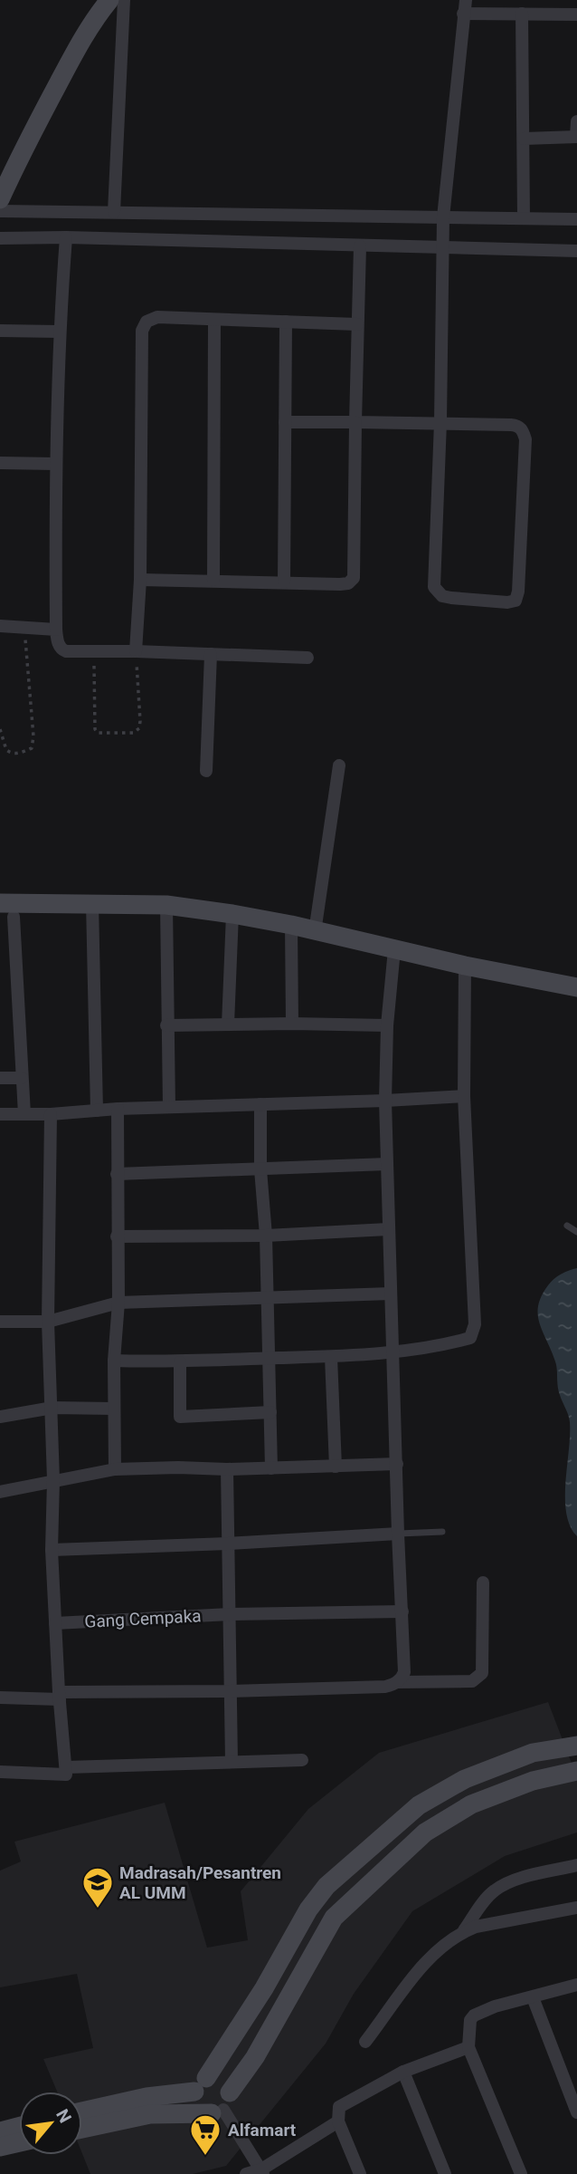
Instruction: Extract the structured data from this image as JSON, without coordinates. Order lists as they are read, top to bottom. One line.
{"streets":{"street":["Gang Cempaka"]},"places":{"school or university":["Madrasah/Pesantren AL UMM"],"supermarket":["Alfamart"]},"north":"top right"}
